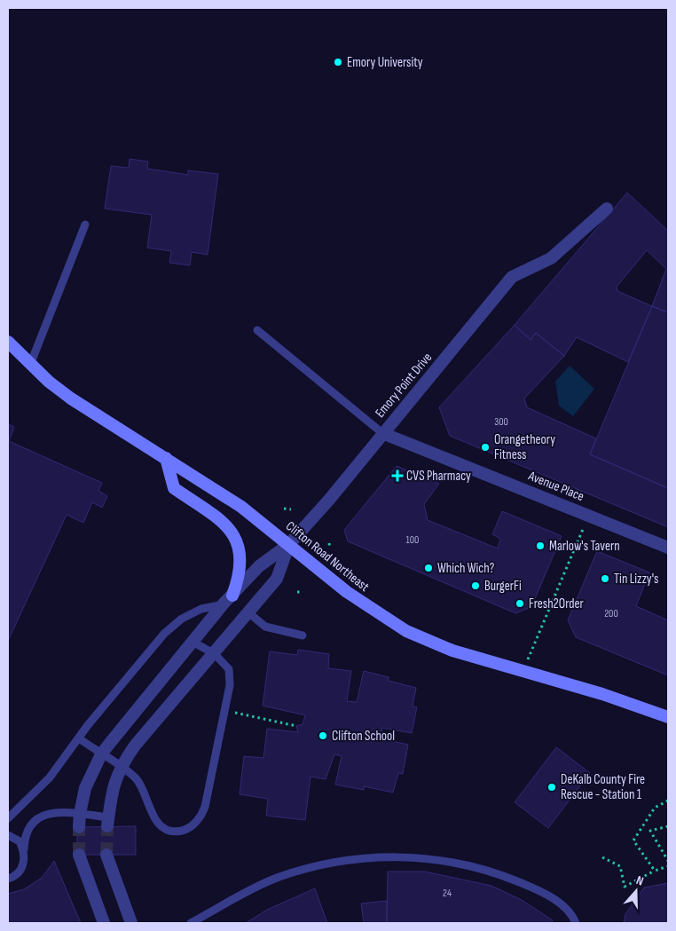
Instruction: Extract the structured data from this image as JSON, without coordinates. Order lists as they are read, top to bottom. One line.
{"streets":{"main road":["Clifton Road Northeast"],"street":["Emory Point Drive","Avenue Place"]},"crossings":[["Emory Point Drive","Avenue Place"],["Emory Point Drive","Clifton Road Northeast"]],"places":{"other":["Emory University","Orangetheory Fitness","Marlow's Tavern","Which Wich?","Tin Lizzy's","BurgerFi","Fresh2Order","Clifton School","DeKalb County Fire Rescue - Station 1"],"health":["CVS Pharmacy"]},"house_numbers":["300","100","200","24"],"north":"top"}
